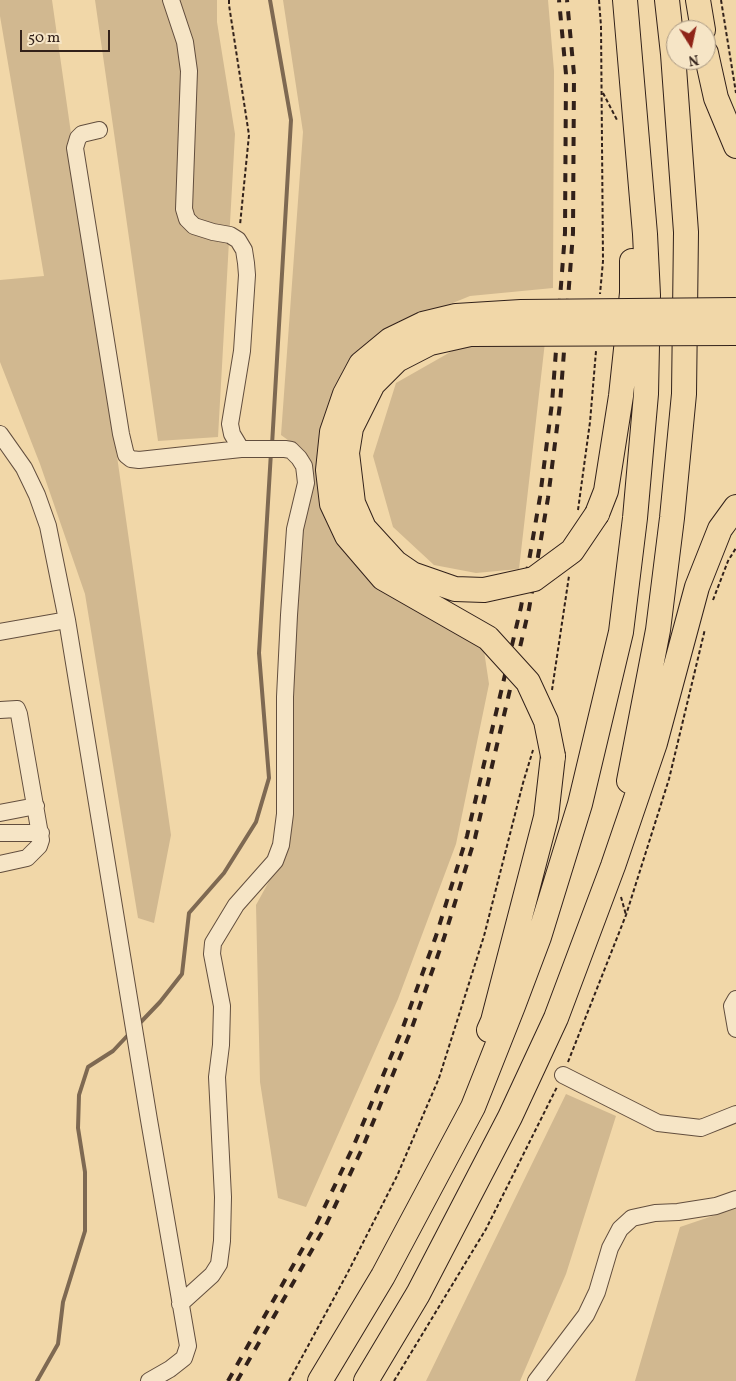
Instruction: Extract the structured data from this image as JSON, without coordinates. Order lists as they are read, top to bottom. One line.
{"scale_bar":"50 m","north":"bottom"}
